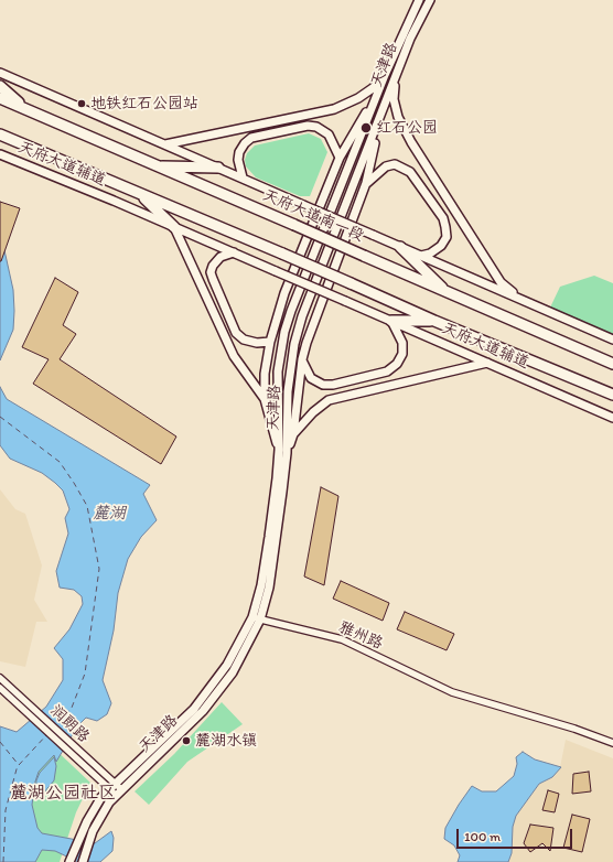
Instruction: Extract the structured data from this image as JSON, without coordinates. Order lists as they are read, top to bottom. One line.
{"streets":{"highway":["天府大道南一段"],"street":["天津路","天府大道辅道","雅州路","润朗路"]},"crossings":[["天津路","雅州路"],["天津路","润朗路"]],"districts":["麓湖公园社区"],"water":["麓湖"],"places":["地铁红石公园站","红石公园","麓湖水镇"],"scale_bar":"100 m"}
